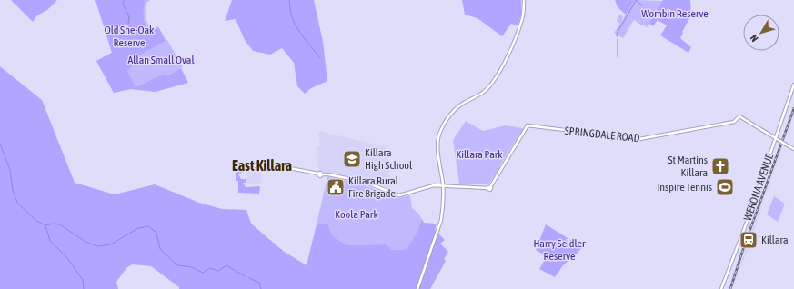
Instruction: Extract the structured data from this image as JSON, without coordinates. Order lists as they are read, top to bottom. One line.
{"streets":{"main road":["SPRINGDALE ROAD","WERONA AVENUE"]},"crossings":[["SPRINGDALE ROAD","WERONA AVENUE"]],"districts":["East Killara"],"parks":["Wombin Reserve","Old She-Oak Reserve","Allan Small Oval","Killara Park","Koola Park","Harry Seidler Reserve"],"places":{"school or university":["Killara High School"],"church":["St Martins Killara"],"public building":["Killara Rural Fire Brigade"],"sports":["Inspire Tennis"],"station":["Killara"]},"north":"bottom left"}
